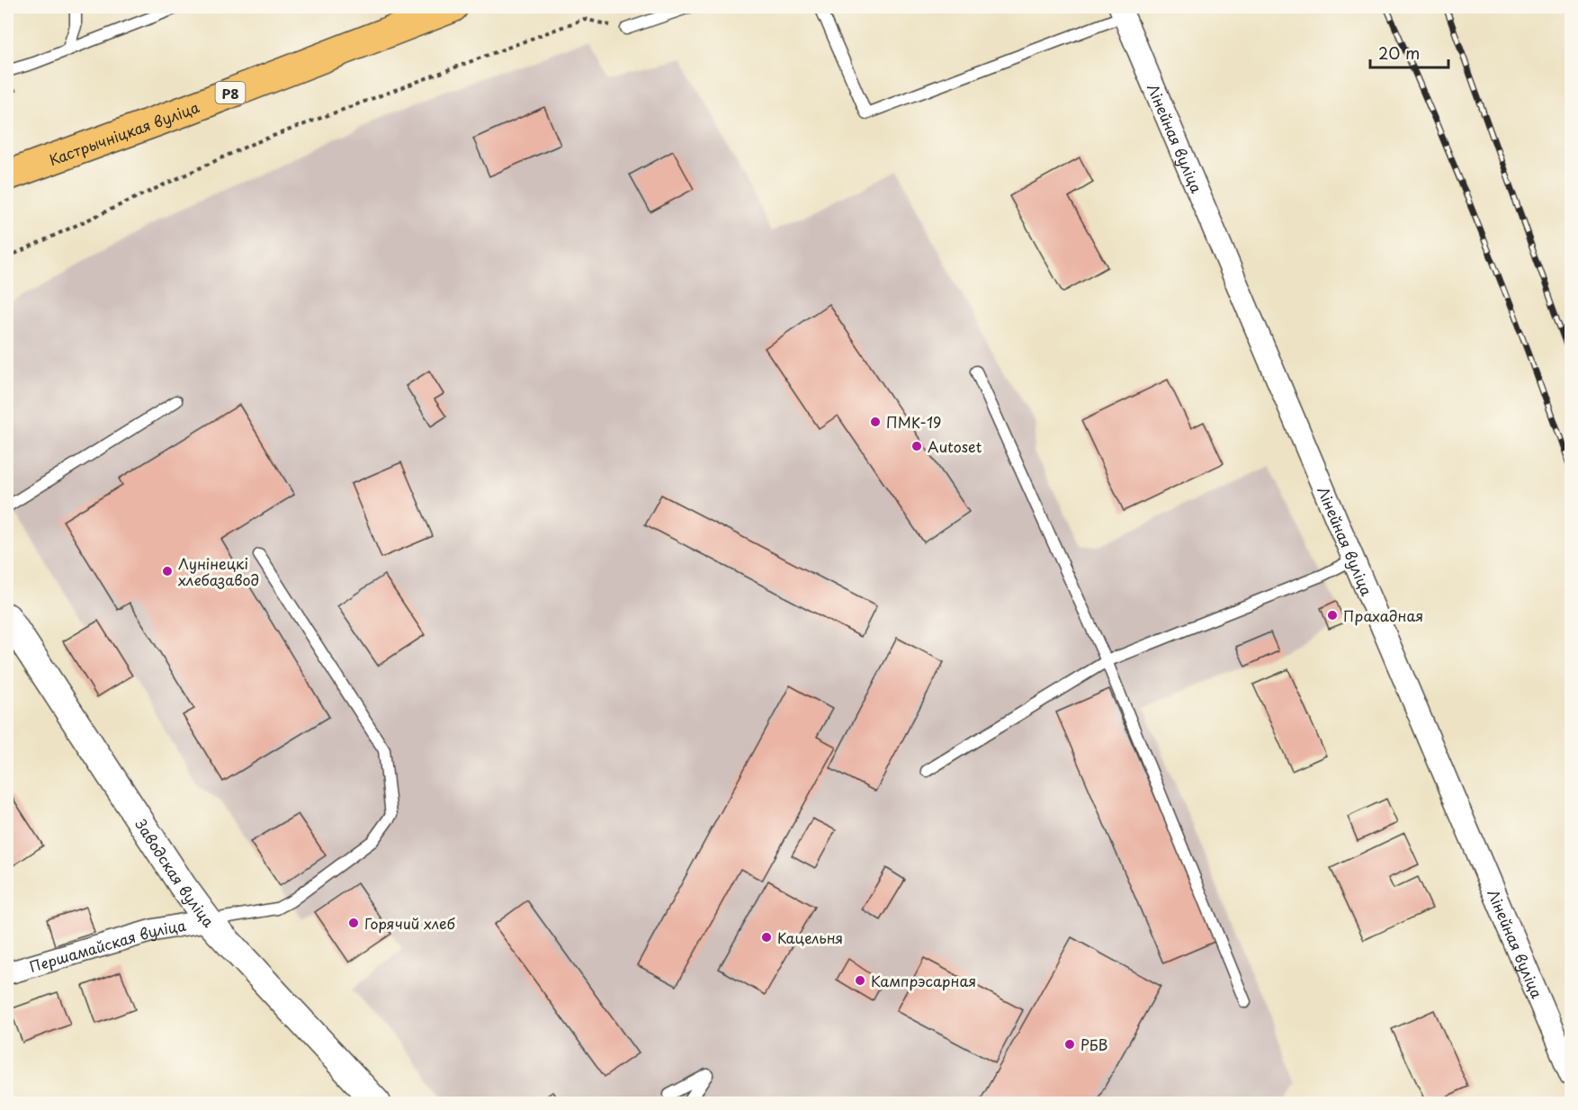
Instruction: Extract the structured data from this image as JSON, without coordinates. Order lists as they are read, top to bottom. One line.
{"streets":{"main road":["Р8","Кастрычніцкая вуліца"],"street":["Лінейная вуліца","Заводская вуліца","Першамайская вуліца"]},"crossings":[["Заводская вуліца","Першамайская вуліца"]],"places":["ПМК-19","Autoset","Лунінецкі хлебазавод","Прахадная","Горячий хлеб","Кацельня","Кампрэсарная","РБВ"],"scale_bar":"20 m"}
